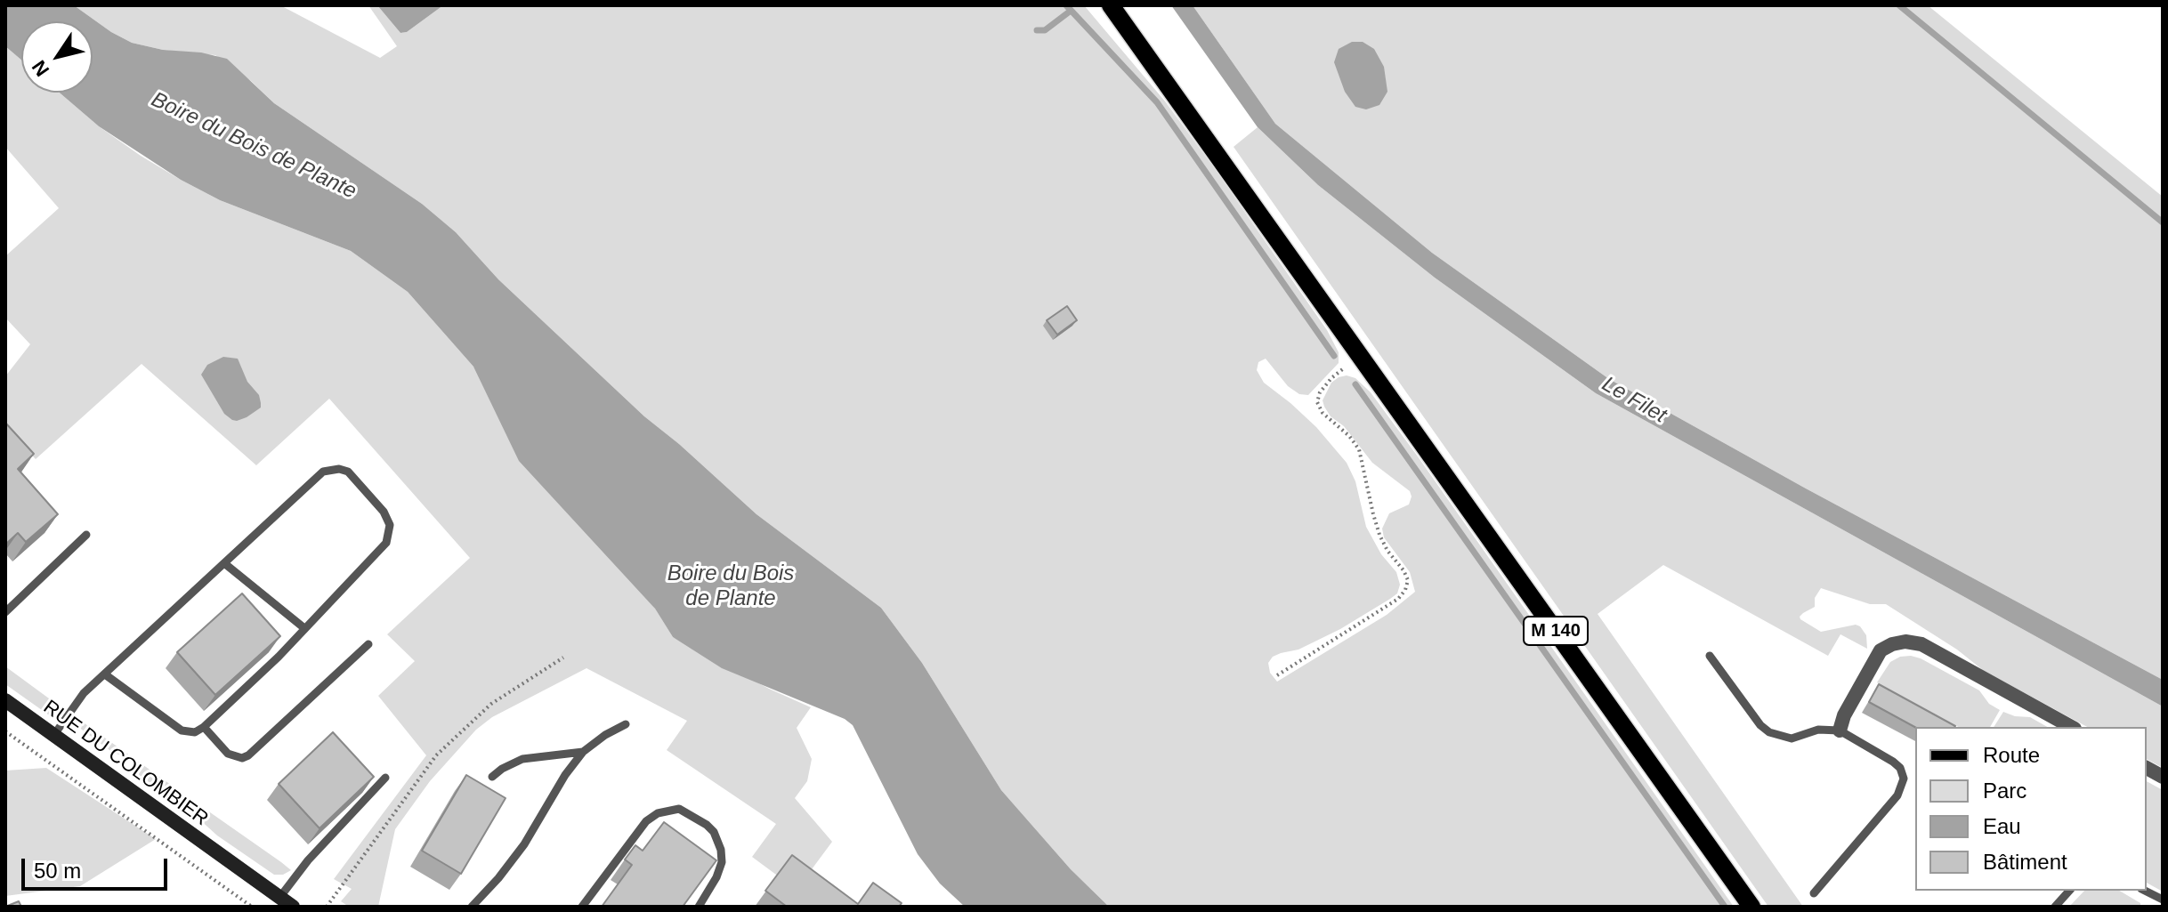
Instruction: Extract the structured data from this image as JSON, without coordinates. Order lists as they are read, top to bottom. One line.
{"streets":{"main road":["M 140","RUE DU COLOMBIER"]},"water":["Boire du Bois de Plante","Le Filet"],"legend":["Route","Parc","Eau","Bâtiment"],"scale_bar":"50 m","north":"bottom left"}
